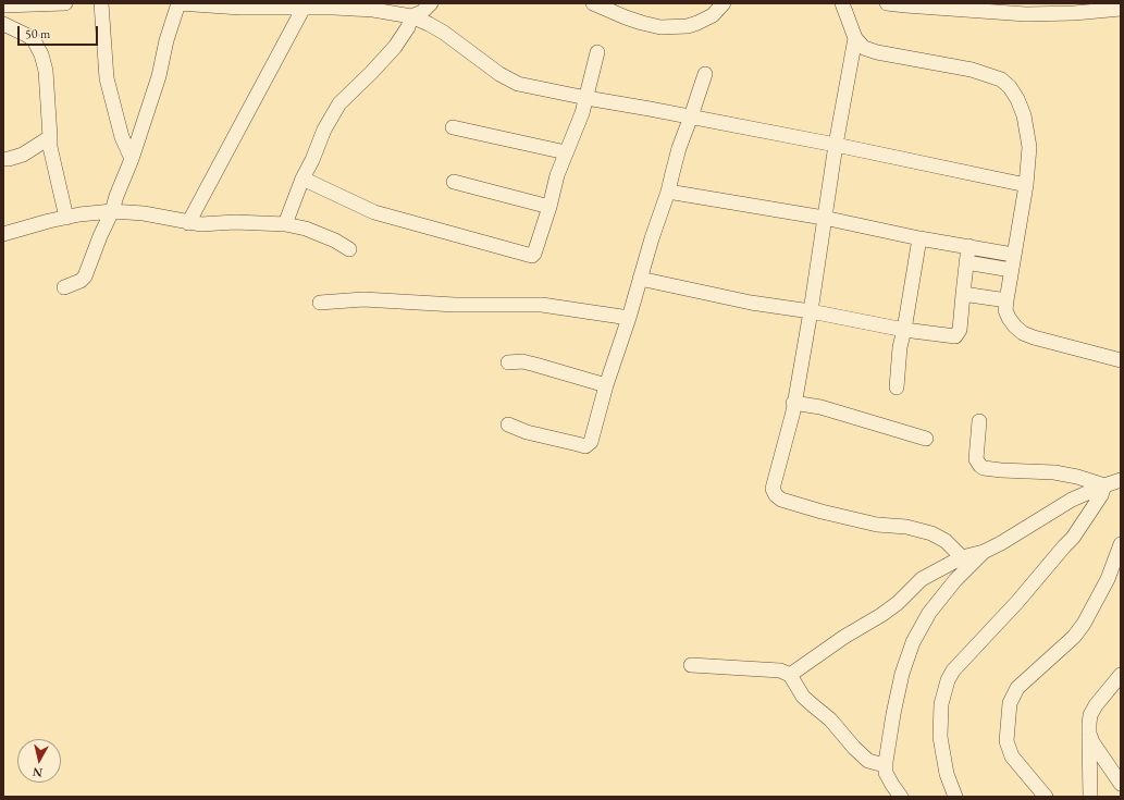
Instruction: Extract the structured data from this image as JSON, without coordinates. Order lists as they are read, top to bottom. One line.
{"scale_bar":"50 m","north":"bottom"}
